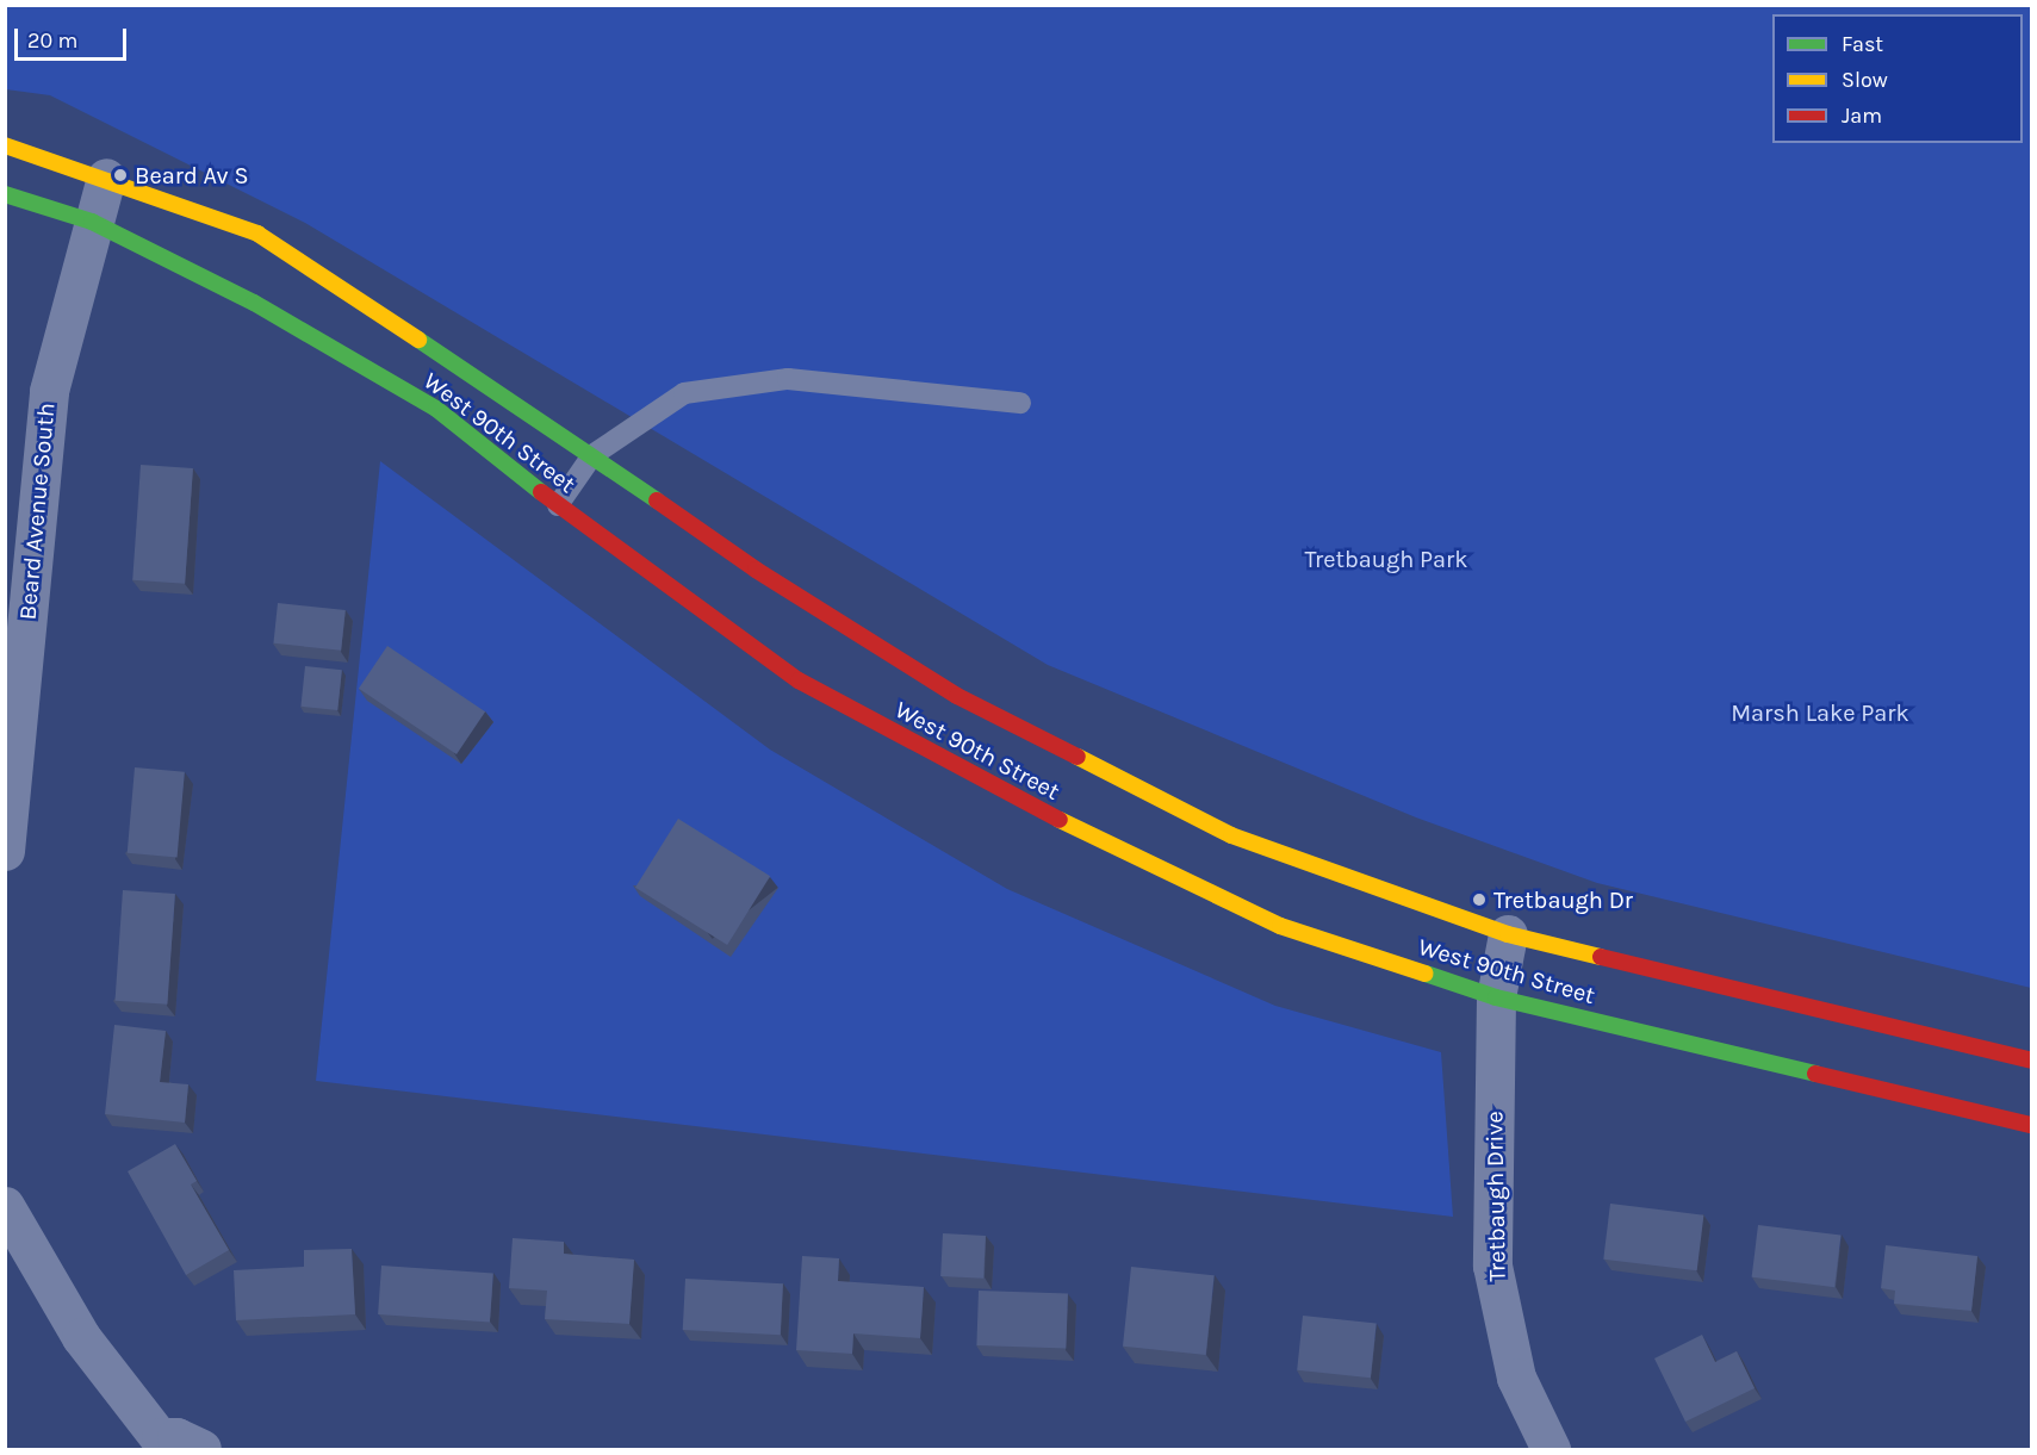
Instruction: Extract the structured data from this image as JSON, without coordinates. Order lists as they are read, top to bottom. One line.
{"streets":{"street":["West 90th Street","Beard Avenue South","Tretbaugh Drive"]},"crossings":[["West 90th Street","Beard Avenue South"],["West 90th Street","Tretbaugh Drive"]],"parks":["Tretbaugh Park","Marsh Lake Park"],"places":["Beard Av S","Tretbaugh Dr"],"legend":["Fast","Slow","Jam"],"scale_bar":"20 m"}
